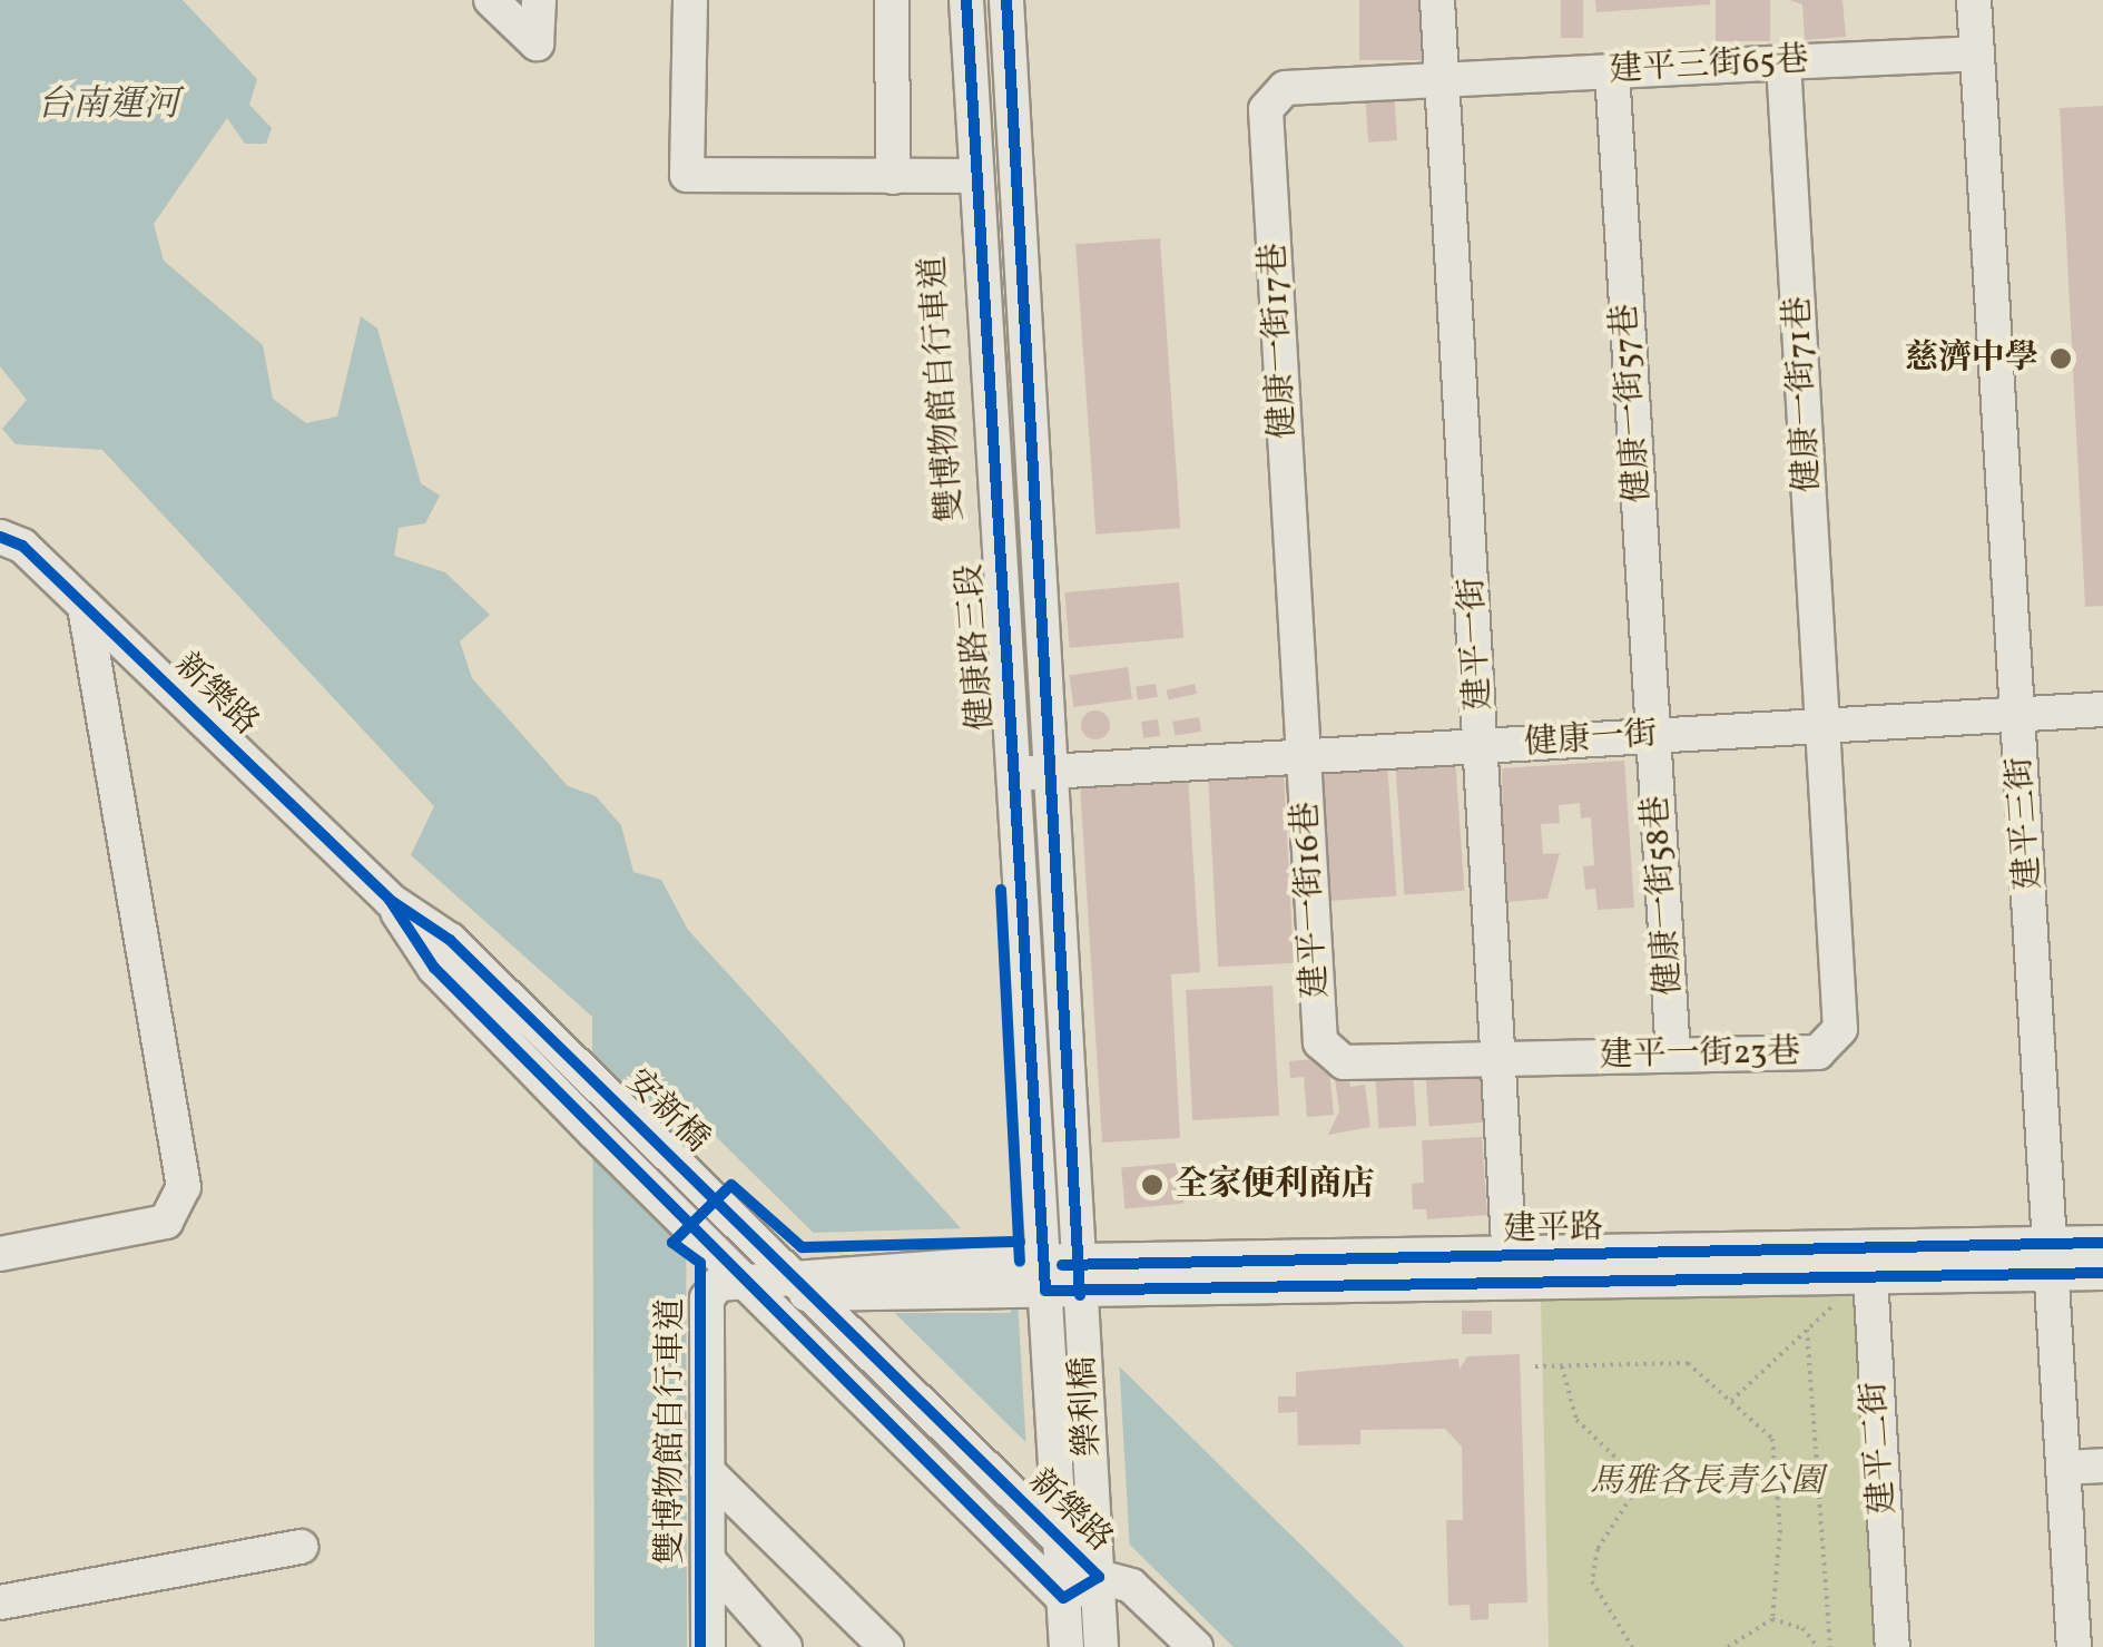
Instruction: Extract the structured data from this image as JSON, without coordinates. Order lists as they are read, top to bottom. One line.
{"streets":{"street":["建平三街65巷","健康一街17巷","健康一街71巷","健康一街57巷","建平一街","健康路三段","新樂路","健康一街","建平三街","健康一街58巷","建平一街16巷","建平一街23巷","安新橋","建平路","樂利橋","建平二街"],"cycle path":["雙博物館自行車道"]},"crossings":[["建平三街65巷","健康一街17巷"],["建平三街65巷","健康一街71巷"],["建平三街65巷","健康一街57巷"],["建平三街65巷","建平一街"],["建平三街65巷","建平三街"],["健康一街17巷","建平一街"],["健康一街17巷","健康一街"],["健康一街17巷","建平一街16巷"],["健康一街71巷","健康一街"],["健康一街71巷","建平一街23巷"],["健康一街57巷","健康一街"],["健康一街57巷","健康一街58巷"],["建平一街","健康一街"],["建平一街","建平一街23巷"],["建平一街","建平路"],["健康路三段","健康一街"],["健康路三段","建平路"],["健康路三段","樂利橋"],["新樂路","安新橋"],["新樂路","建平路"],["新樂路","樂利橋"],["健康一街","建平三街"],["健康一街","健康一街58巷"],["健康一街","建平一街16巷"],["健康一街","建平一街23巷"],["建平三街","建平路"],["健康一街58巷","建平一街23巷"],["建平一街16巷","建平一街23巷"],["建平路","樂利橋"],["建平路","建平二街"]],"water":["台南運河"],"parks":["馬雅各長青公園"],"places":["慈濟中學","全家便利商店"]}
